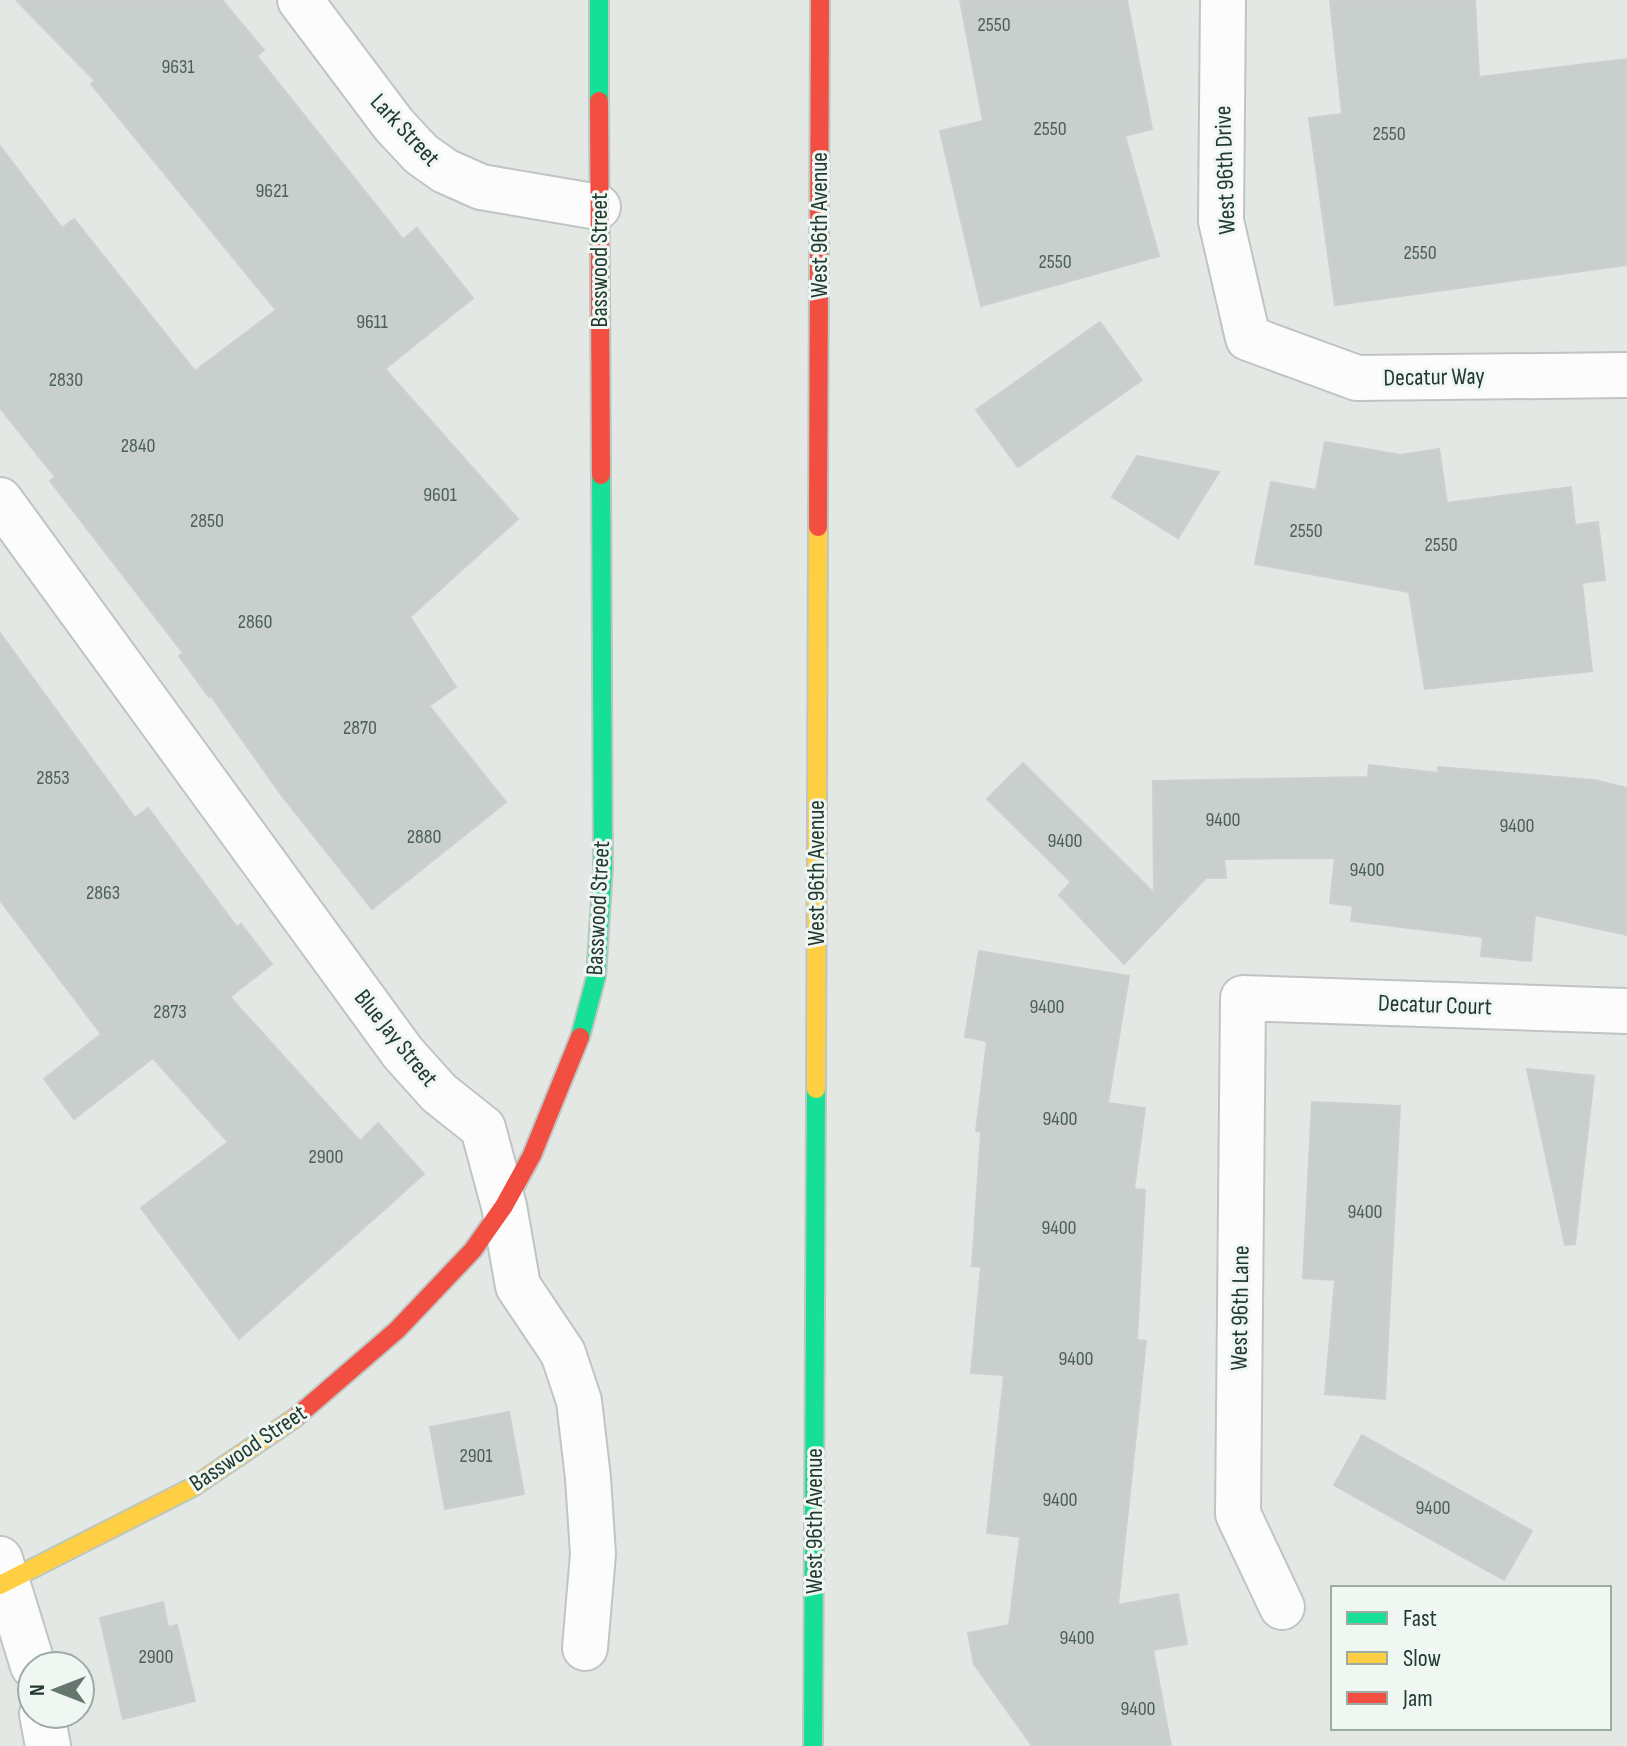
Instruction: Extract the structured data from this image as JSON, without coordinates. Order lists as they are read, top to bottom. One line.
{"streets":{"street":["Lark Street","West 96th Drive","West 96th Avenue","Basswood Street","Decatur Way","Decatur Court","Blue Jay Street","West 96th Lane"]},"crossings":[["Lark Street","Basswood Street"],["West 96th Drive","Decatur Way"],["Basswood Street","Blue Jay Street"],["Decatur Court","West 96th Lane"]],"house_numbers":["2550","9631","2550","2550","9621","2550","2550","9611","2830","2840","9601","2850","2550","2550","2860","2870","2853","9400","9400","2880","9400","9400","2863","9400","2873","9400","2900","9400","9400","9400","2901","9400","9400","9400","2900","9400"],"legend":["Fast","Slow","Jam"],"north":"left"}
